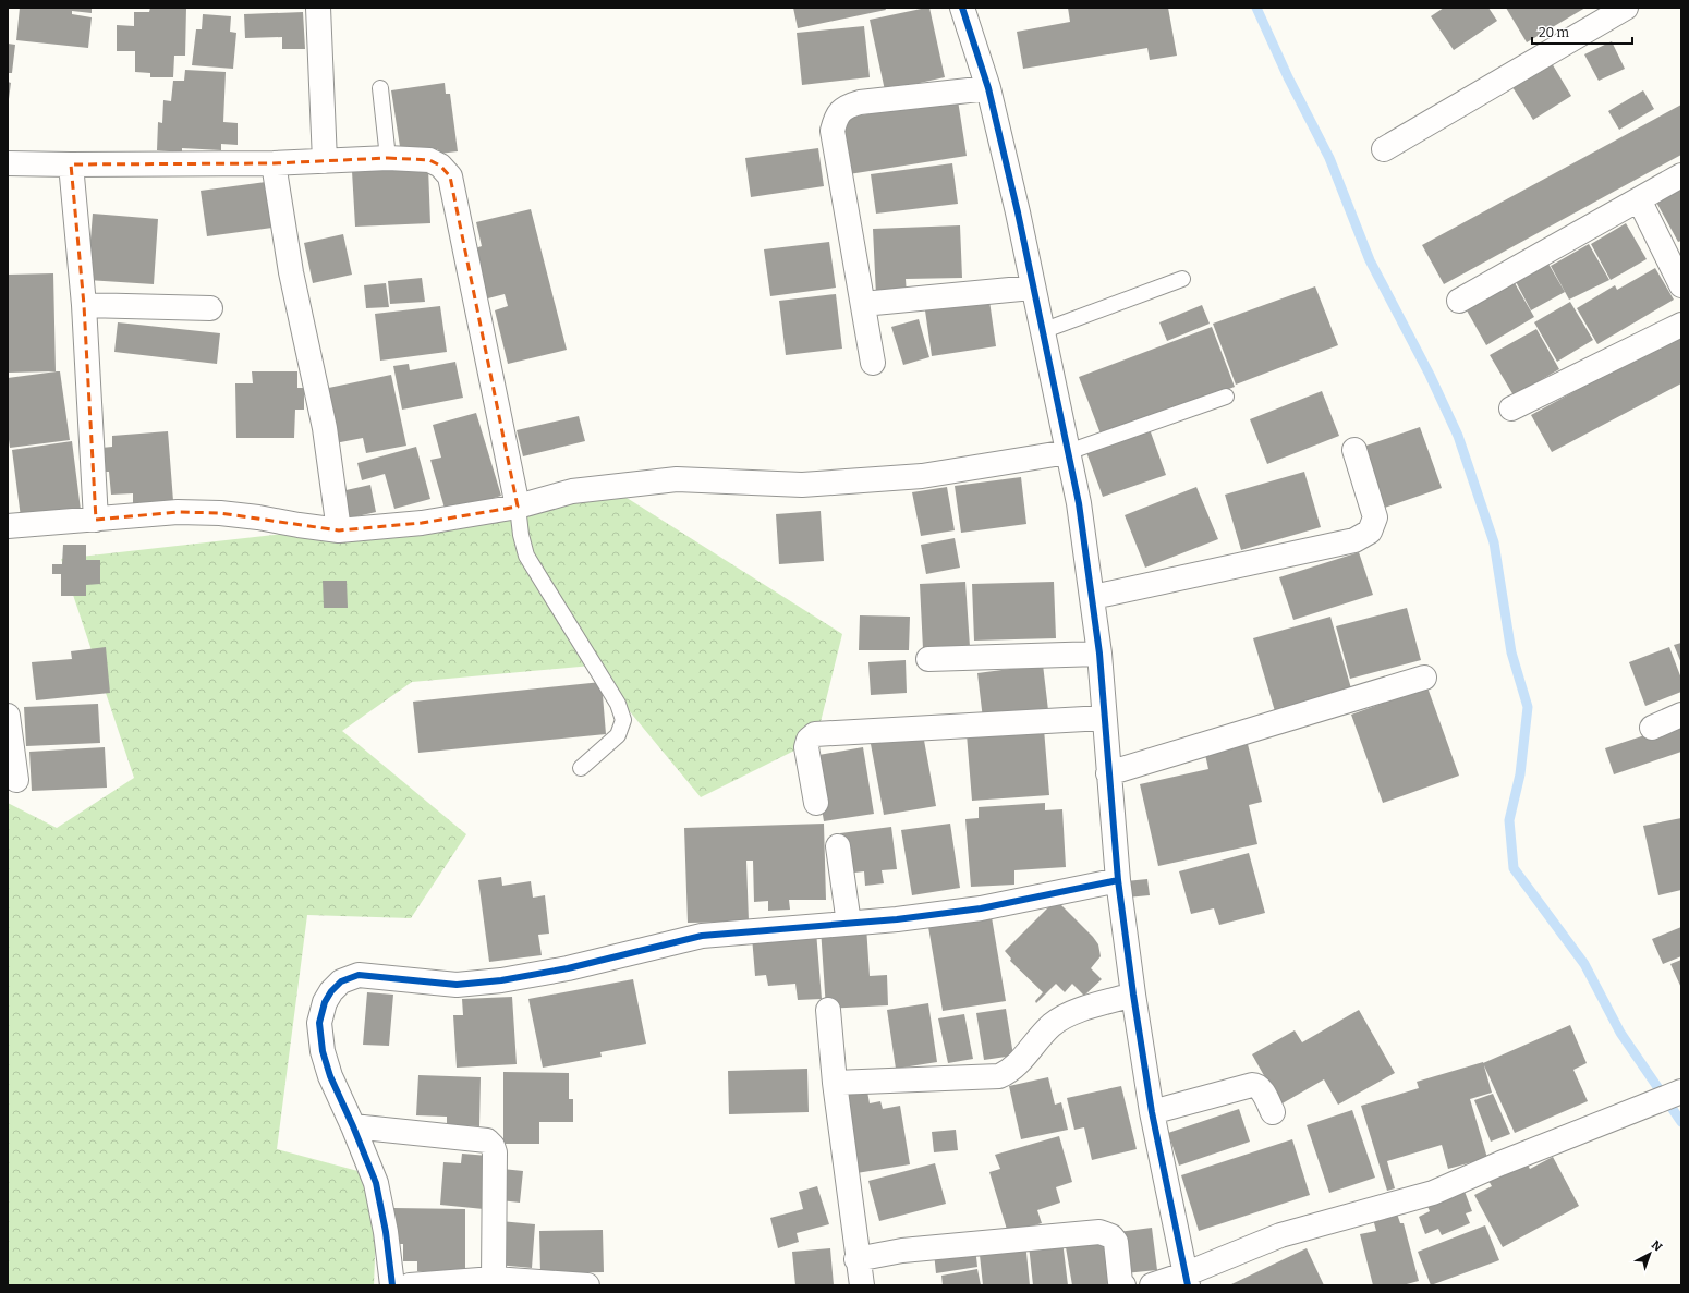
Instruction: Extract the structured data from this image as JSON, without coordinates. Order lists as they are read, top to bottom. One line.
{"scale_bar":"20 m","north":"top right"}
